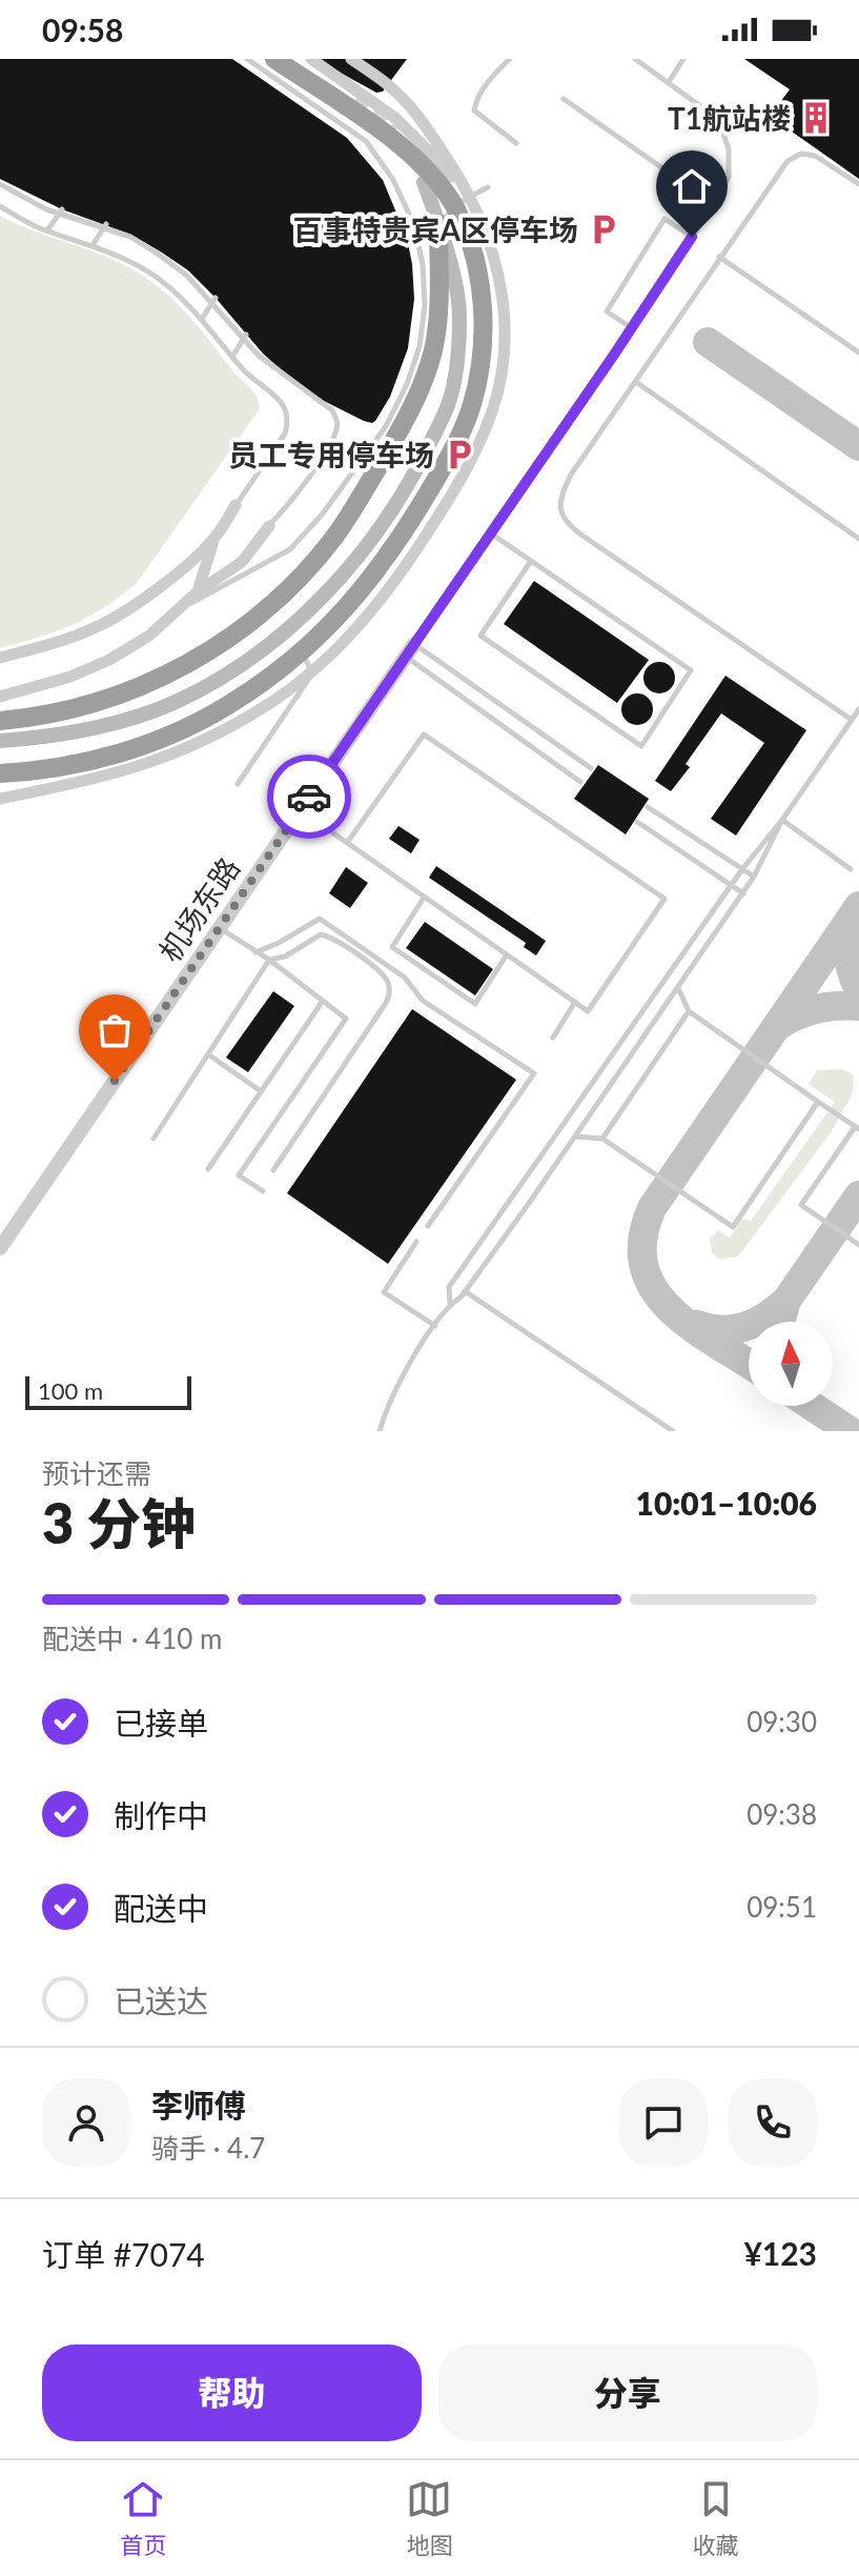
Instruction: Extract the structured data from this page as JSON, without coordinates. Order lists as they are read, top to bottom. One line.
{"streets":{"street":["机场东路"]},"places":{"building":["T1航站楼"],"parking":["百事特贵宾A区停车场","员工专用停车场"]},"scale_bar":"100 m","north":"top","page":{"status":"09:58","scale":"100 m","heading":["3 分钟","预计还需","10:01–10:06"],"panel":["李师傅","骑手 · 4.7","订单 #7074","¥123"],"bar":"配送中 · 410 m","list":[["已接单","09:30"],["制作中","09:38"],["配送中","09:51"],"已送达"],"buttons":["帮助","分享"],"tabs":["首页","地图","收藏"]}}
